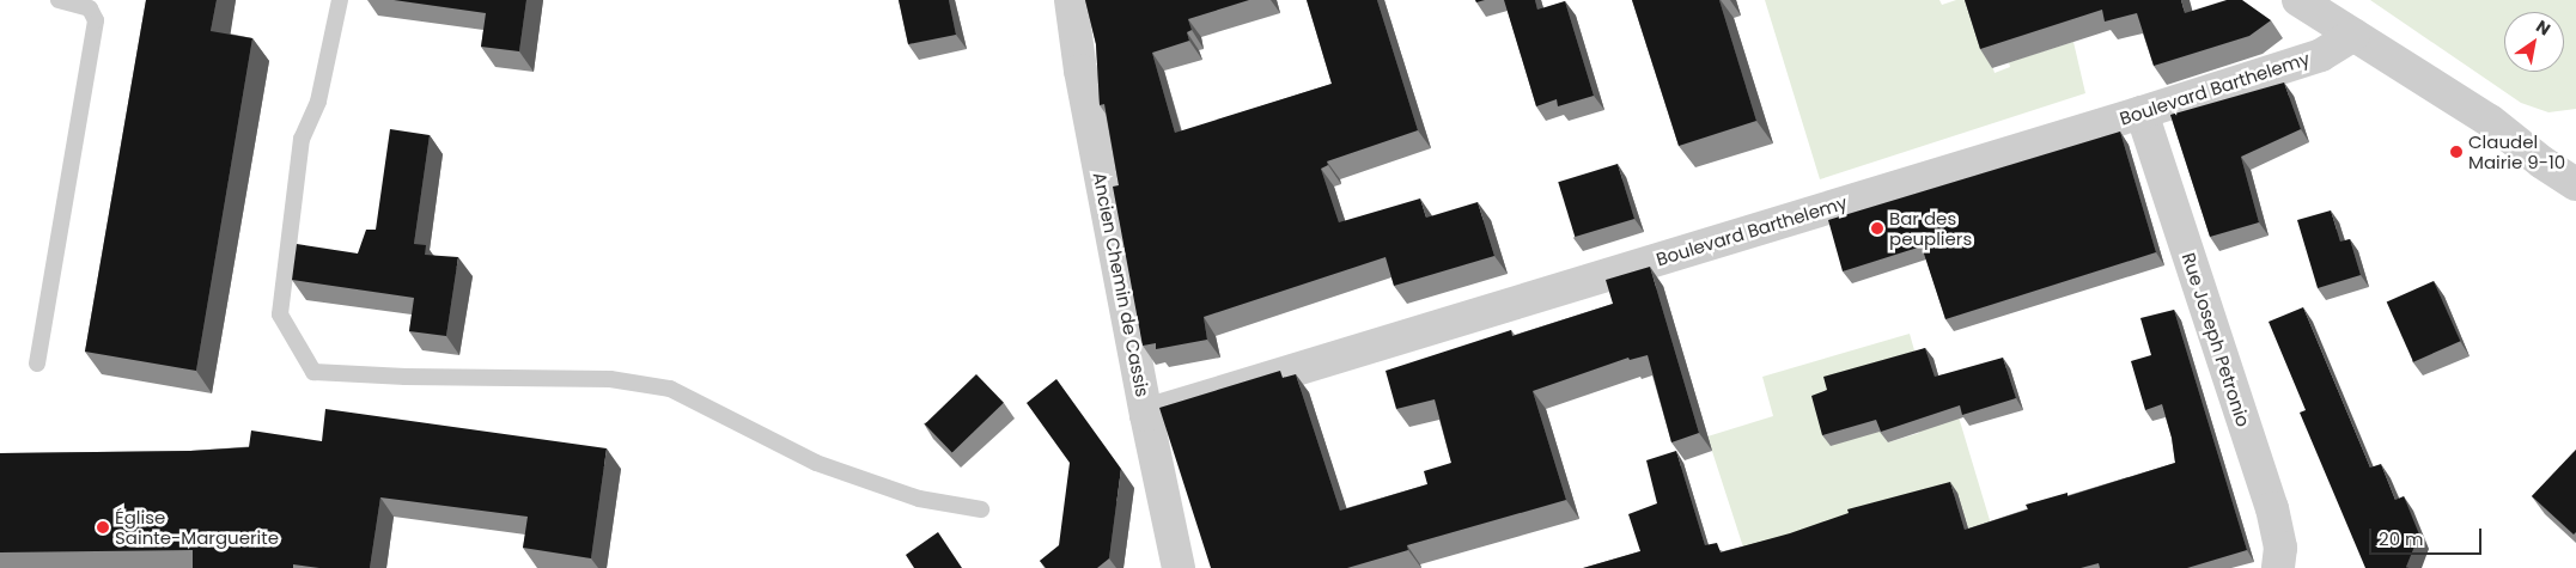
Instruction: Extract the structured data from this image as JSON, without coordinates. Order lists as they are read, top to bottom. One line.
{"streets":{"street":["Boulevard Barthelemy","Ancien Chemin de Cassis","Rue Joseph Petronio"]},"crossings":[["Boulevard Barthelemy","Ancien Chemin de Cassis"],["Boulevard Barthelemy","Rue Joseph Petronio"]],"places":["Claudel Mairie 9-10","Bar des peupliers","Église Sainte-Marguerite"],"scale_bar":"20 m","north":"top right"}
